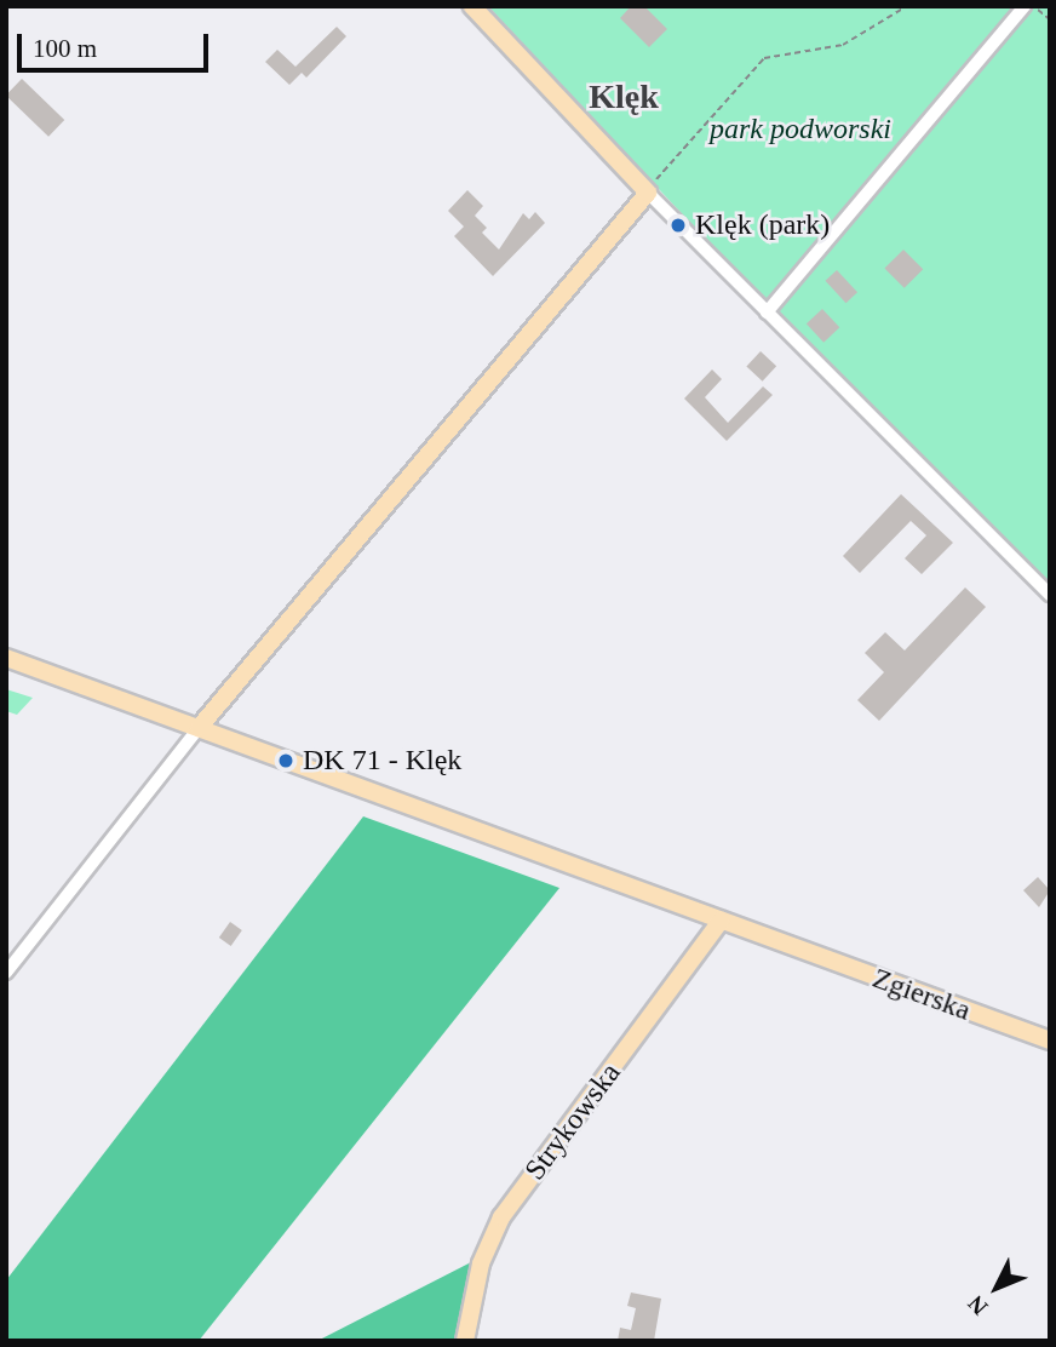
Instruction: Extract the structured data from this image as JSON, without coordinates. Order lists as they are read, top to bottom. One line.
{"streets":{"street":["Zgierska","Strykowska"]},"crossings":[["Zgierska","Strykowska"]],"districts":["Klęk"],"parks":["park podworski"],"places":["Klęk (park)","DK 71 - Klęk"],"scale_bar":"100 m","north":"bottom left"}
